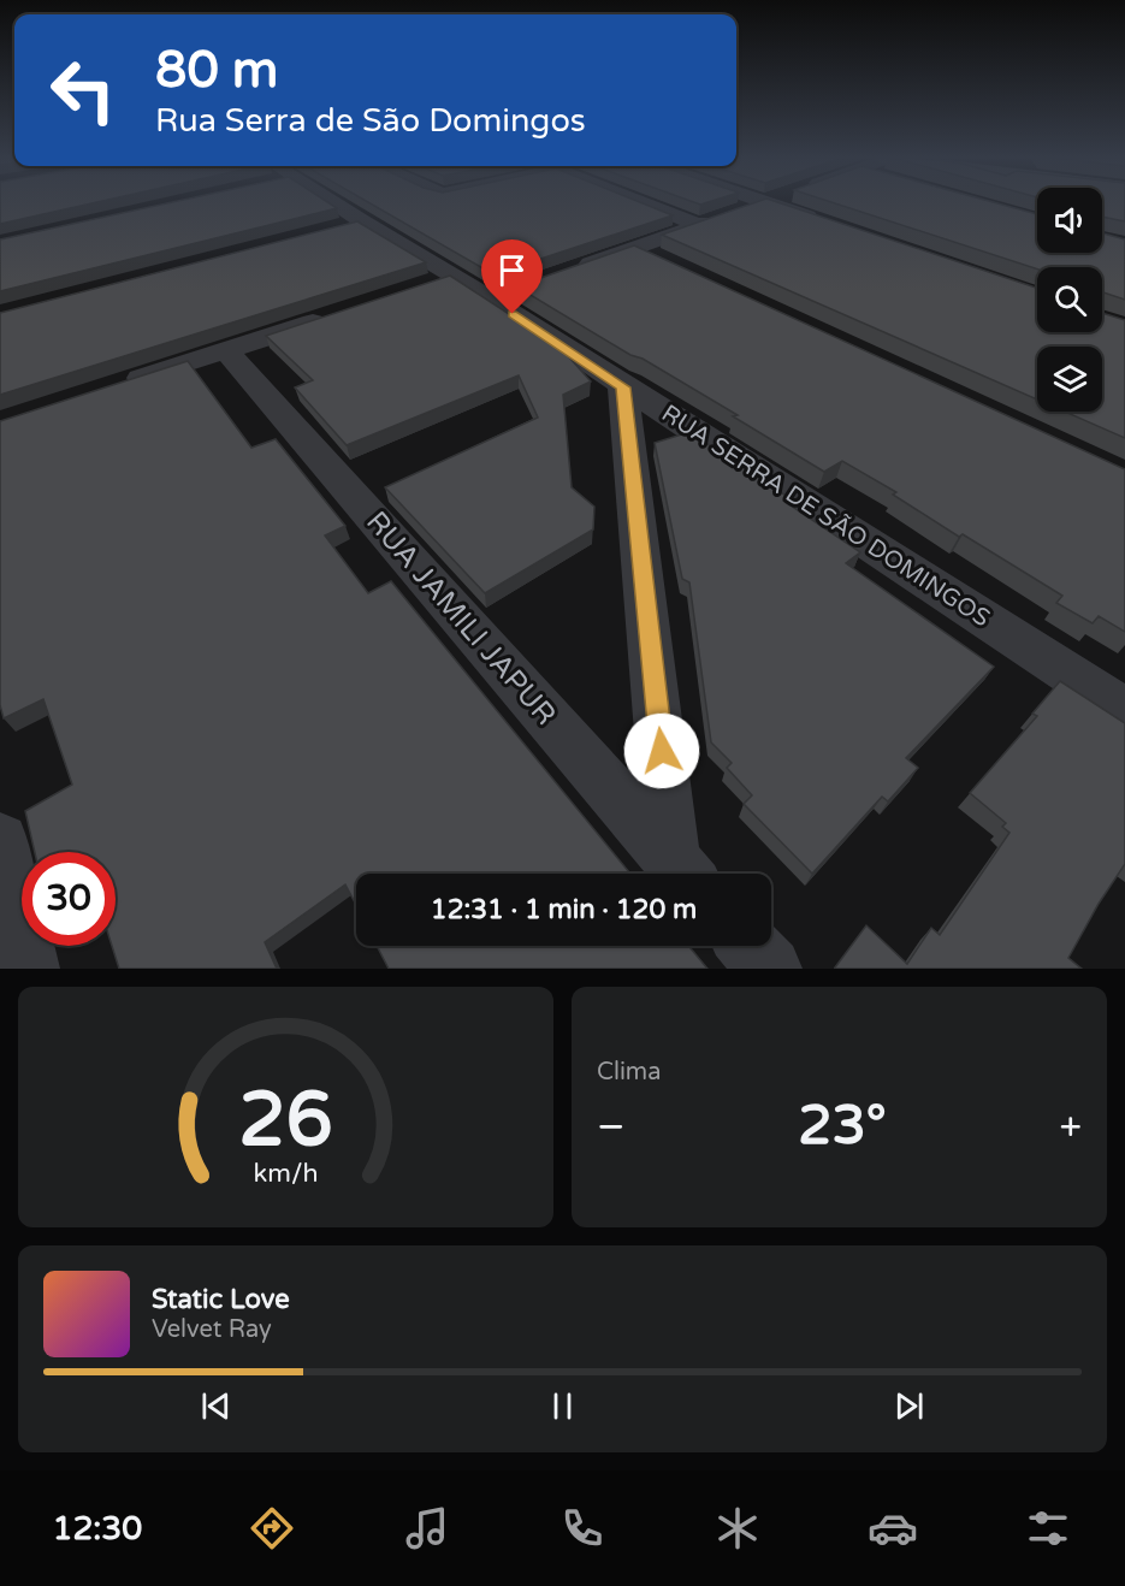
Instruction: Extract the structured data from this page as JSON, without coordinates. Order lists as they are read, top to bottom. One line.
{"streets":{"street":["RUA SERRA DE SÃO DOMINGOS","RUA JAMILI JAPUR"]},"page":{"turn":["80 m","Rua Serra de São Domingos"],"limit":"30","trip":"12:31 · 1 min · 120 m","tile":"Clima","heat":["−","23°","+"],"song":["Static Love","Velvet Ray"],"tabs":"12:30","gauge":["26","km/h"]}}
